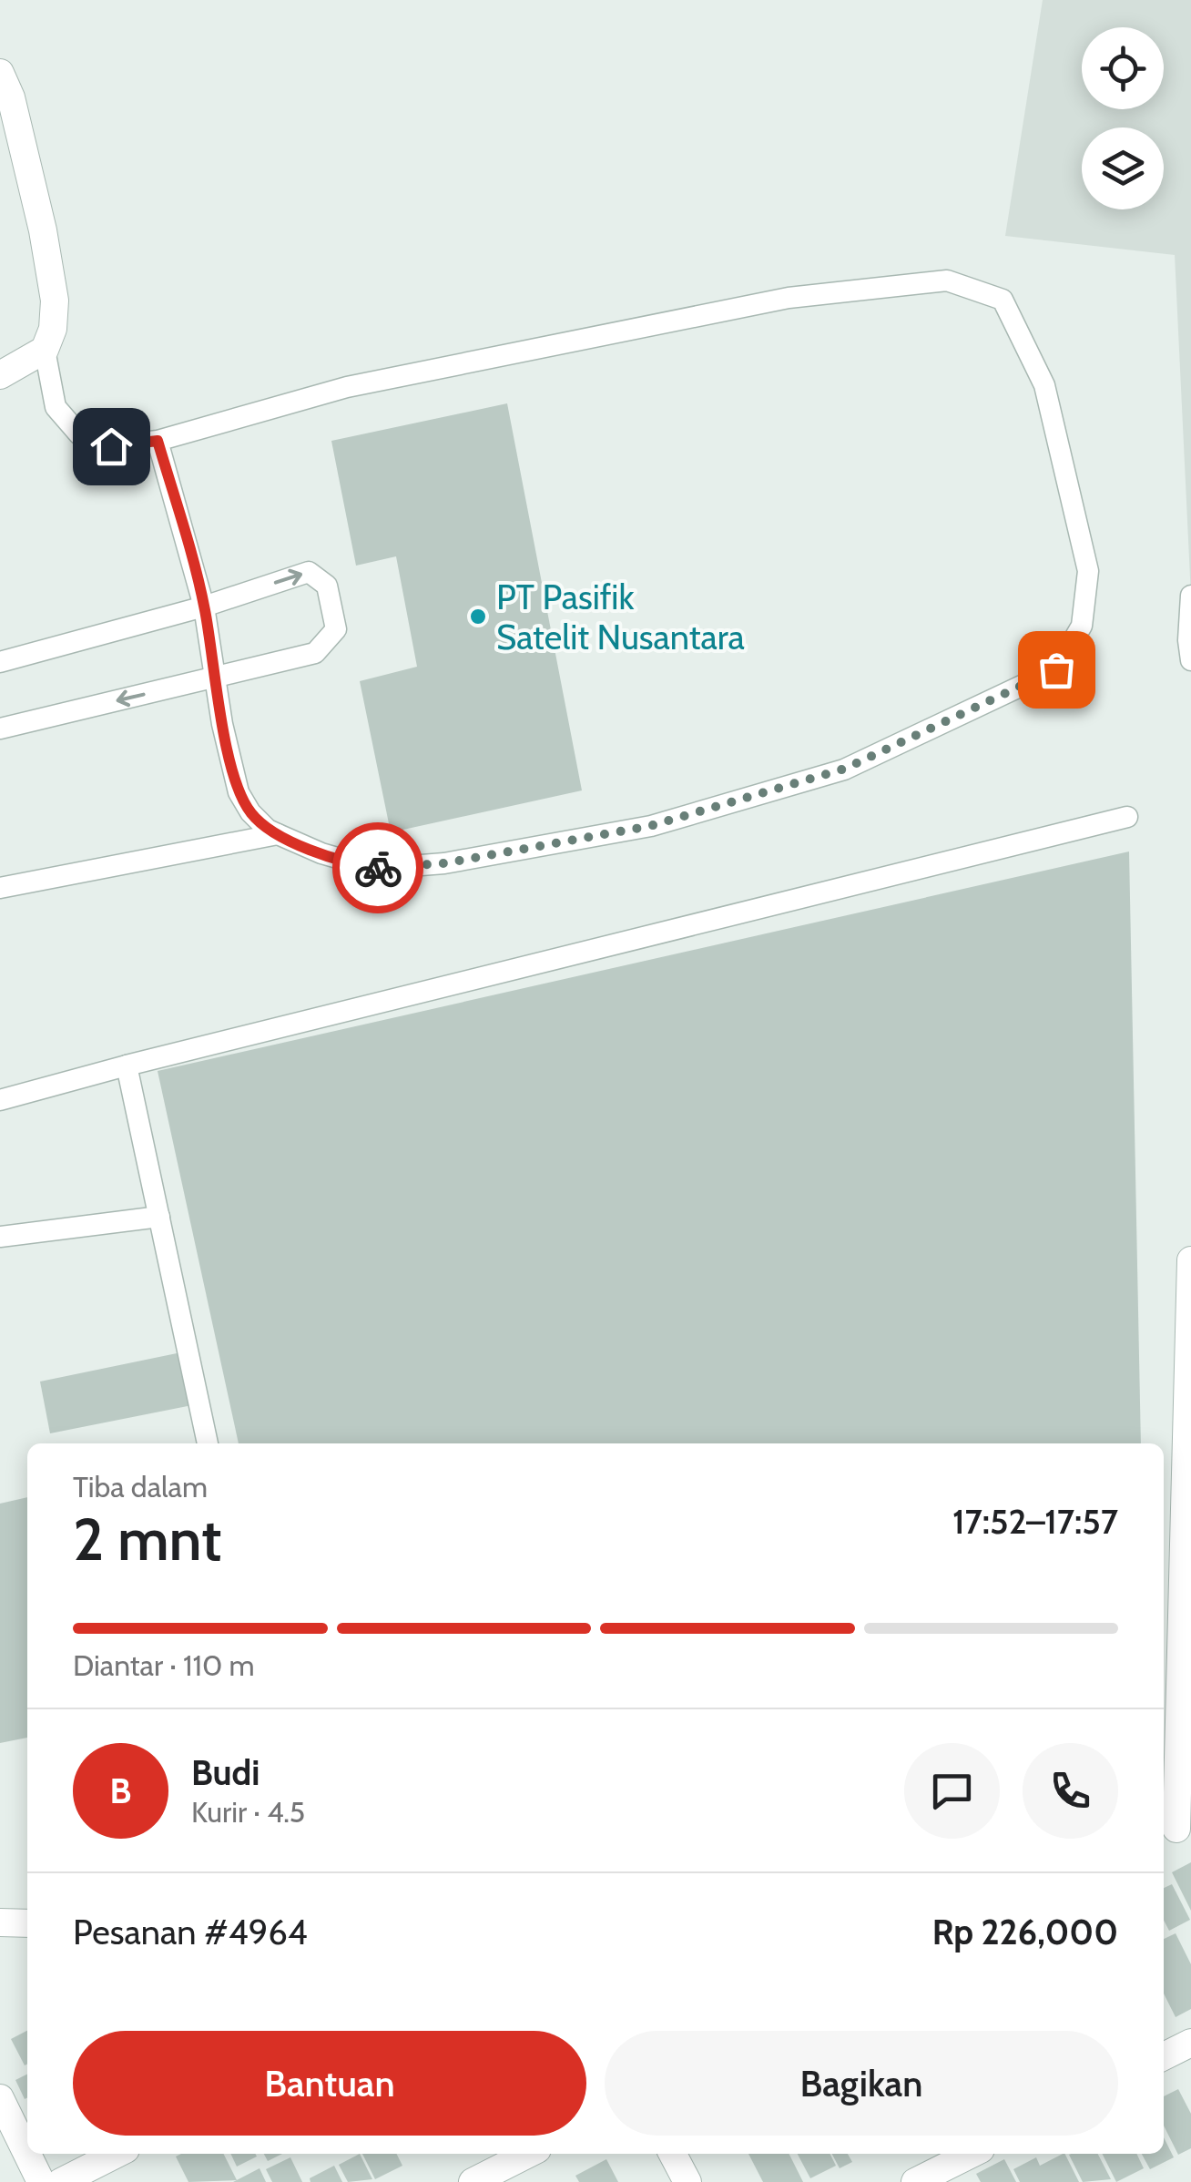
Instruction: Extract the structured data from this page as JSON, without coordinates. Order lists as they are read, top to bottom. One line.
{"places":["PT Pasifik Satelit Nusantara"],"page":{"heading":["2 mnt","Tiba dalam","17:52–17:57"],"panel":["Budi","Kurir · 4.5","Pesanan #4964","Rp 226,000"],"bar":"Diantar · 110 m","round":"B","buttons":["Bantuan","Bagikan"]}}
